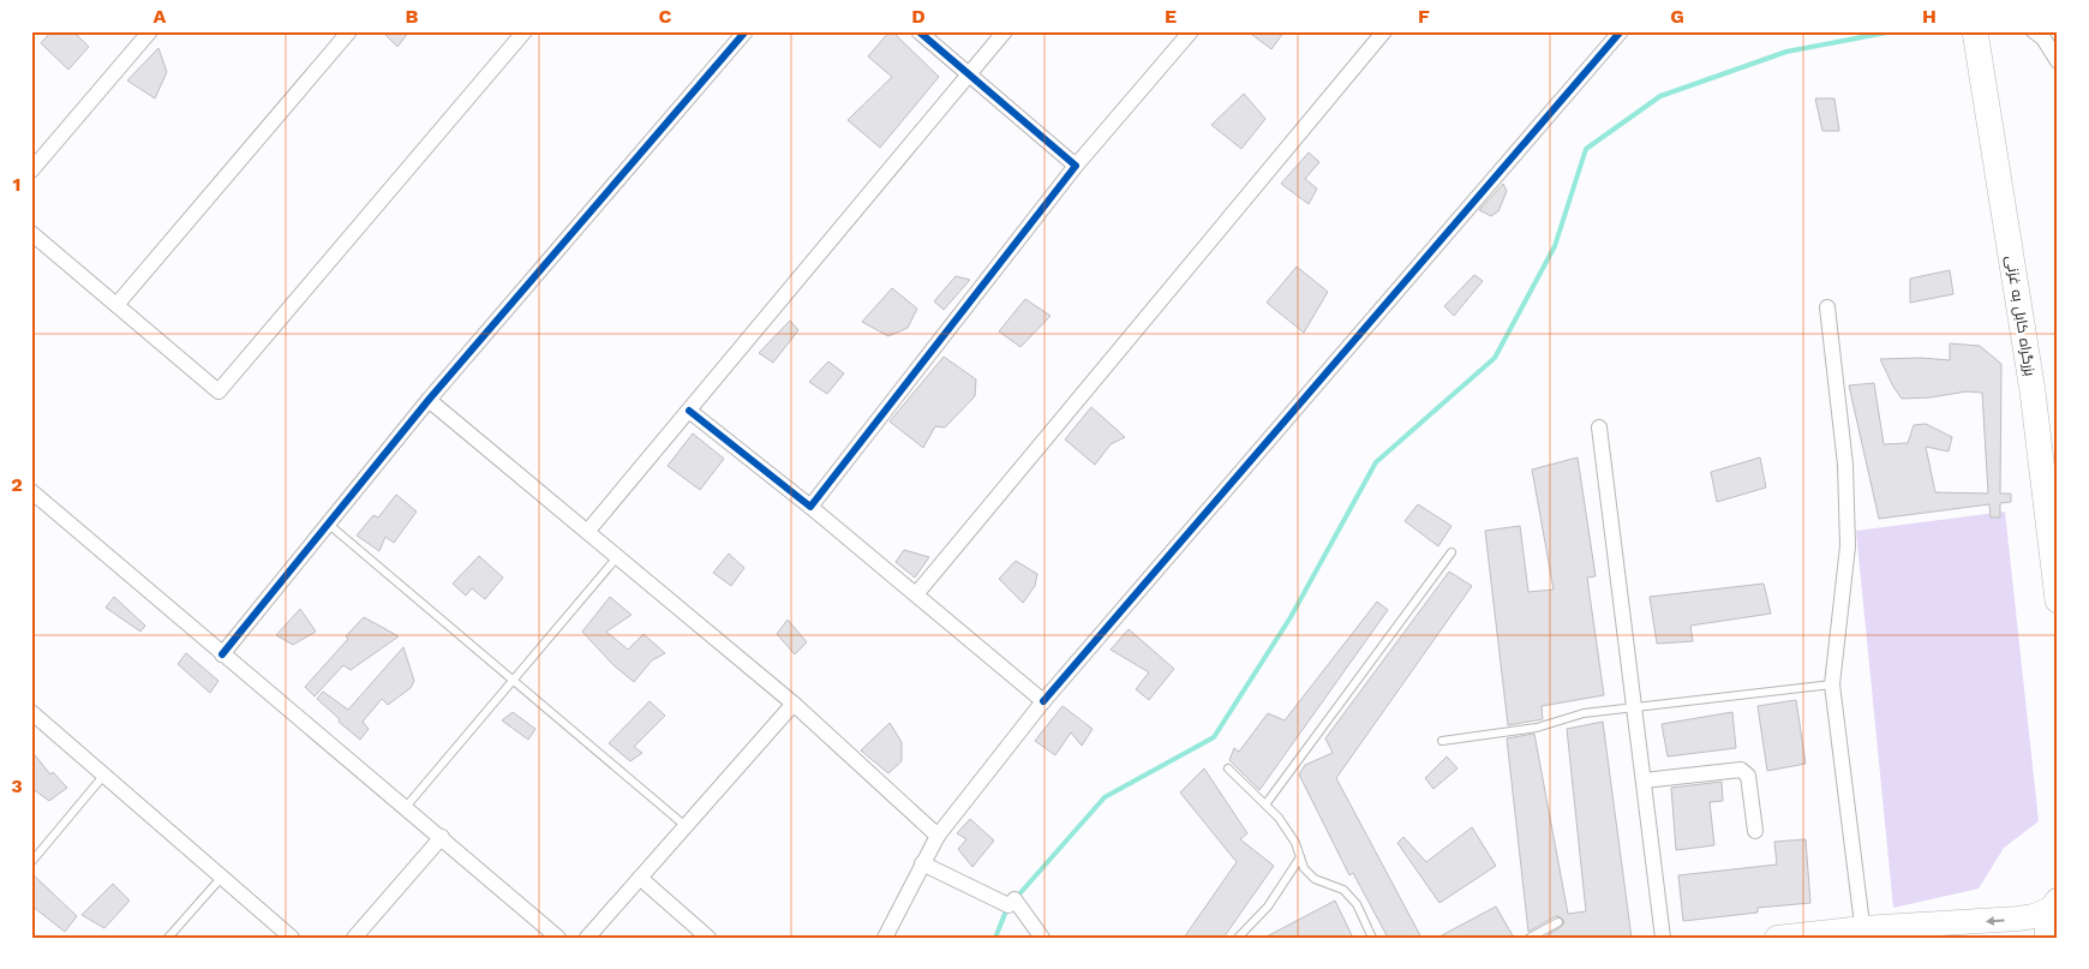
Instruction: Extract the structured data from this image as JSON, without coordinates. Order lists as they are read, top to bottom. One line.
{"streets":{"highway":["بزرگراه کابل به غزنی"]},"grid":{"columns":["A","B","C","D","E","F","G","H"],"rows":["1","2","3"]}}
